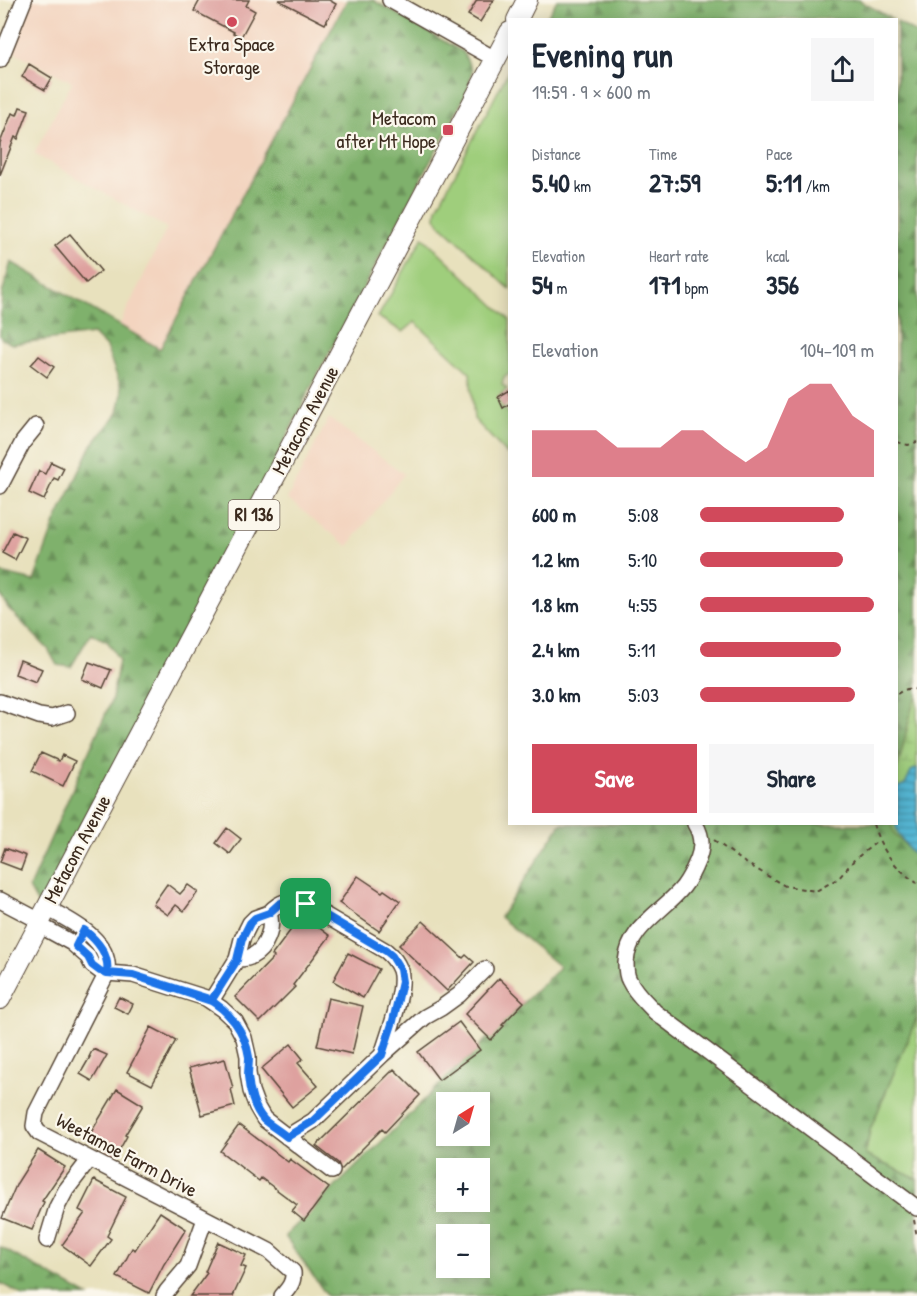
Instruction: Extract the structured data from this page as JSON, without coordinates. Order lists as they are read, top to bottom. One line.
{"streets":{"main road":["Metacom Avenue","RI 136"],"street":["Weetamoe Farm Drive"]},"places":{"other":["Extra Space Storage"],"transit":["Metacom after Mt Hope"]},"north":"top right","page":{"heading":["Evening run","19:59 · 9 × 600 m"],"stats":[["Distance","5.40 km"],["Time","27:59"],["Pace","5:11 /km"],["Elevation","54 m"],["Heart rate","171 bpm"],["kcal","356"]],"chart":["Elevation","104–109 m"],"list":[{"name":"600 m","note":"5:08"},{"name":"1.2 km","note":"5:10"},{"name":"1.8 km","note":"4:55"},{"name":"2.4 km","note":"5:11"},{"name":"3.0 km","note":"5:03"}],"buttons":["Save","Share"],"map_buttons":["+","−"]}}
